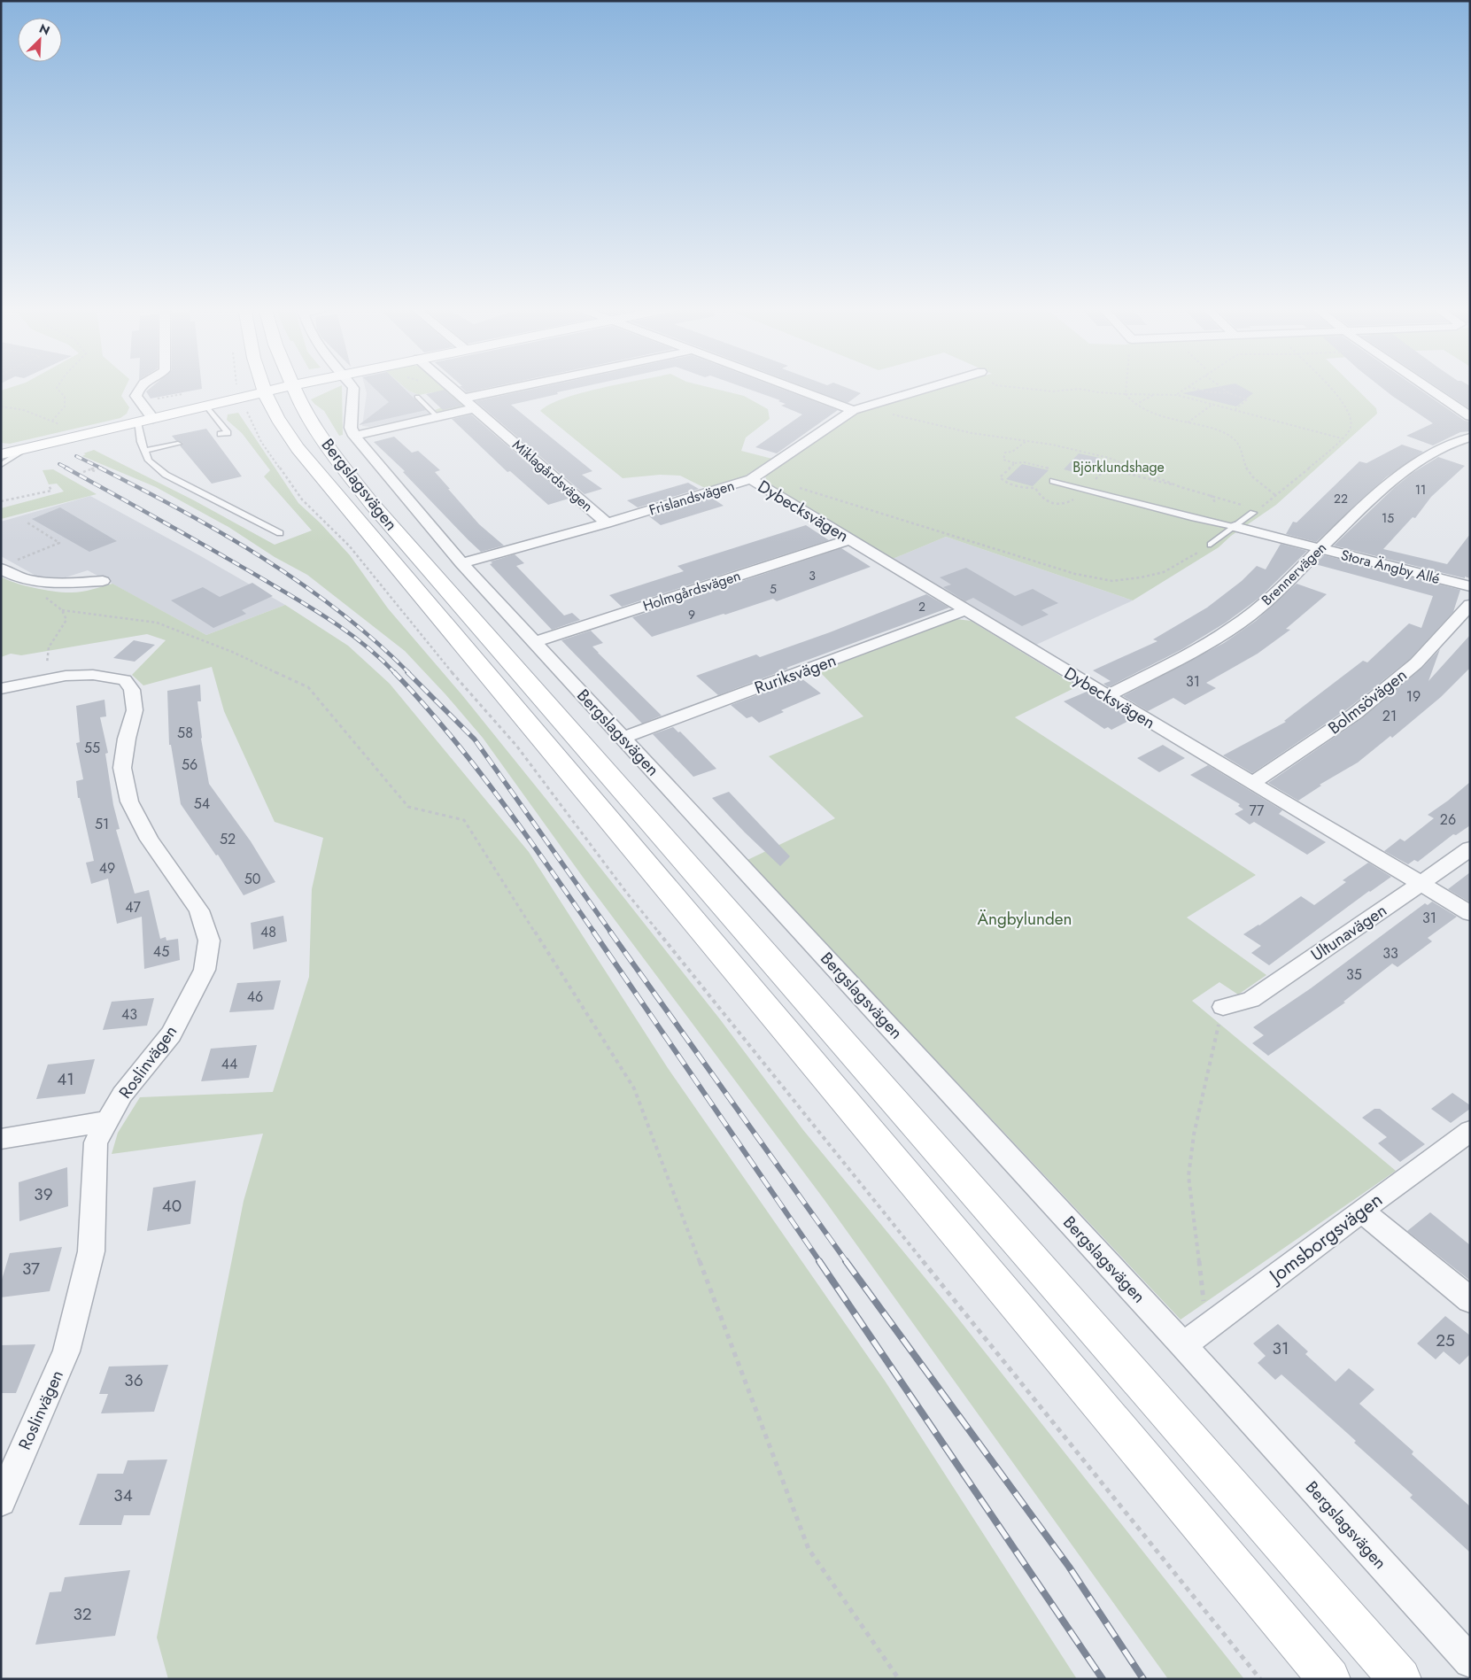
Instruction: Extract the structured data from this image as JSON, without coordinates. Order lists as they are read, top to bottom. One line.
{"streets":{"main road":["Bergslagsvägen"],"street":["Miklagårdsvägen","Frislandsvägen","Dybecksvägen","Stora Ängby Allé","Brennervägen","Holmgårdsvägen","Ruriksvägen","Bolmsövägen","Ultunavägen","Roslinvägen","Jomsborgsvägen"]},"crossings":[["Miklagårdsvägen","Frislandsvägen"],["Bergslagsvägen","Frislandsvägen"],["Bergslagsvägen","Holmgårdsvägen"],["Bergslagsvägen","Ruriksvägen"],["Bergslagsvägen","Jomsborgsvägen"],["Frislandsvägen","Dybecksvägen"],["Dybecksvägen","Brennervägen"],["Dybecksvägen","Holmgårdsvägen"],["Dybecksvägen","Ruriksvägen"],["Dybecksvägen","Bolmsövägen"],["Dybecksvägen","Ultunavägen"],["Stora Ängby Allé","Brennervägen"]],"parks":["Björklundshage","Ängbylunden"],"house_numbers":["11","22","15","3","5","2","9","31","19","21","58","55","56","54","77","26","51","52","49","50","47","31","48","45","33","35","46","43","44","41","39","40","37","25","31","36","34","32"],"north":"top right"}
